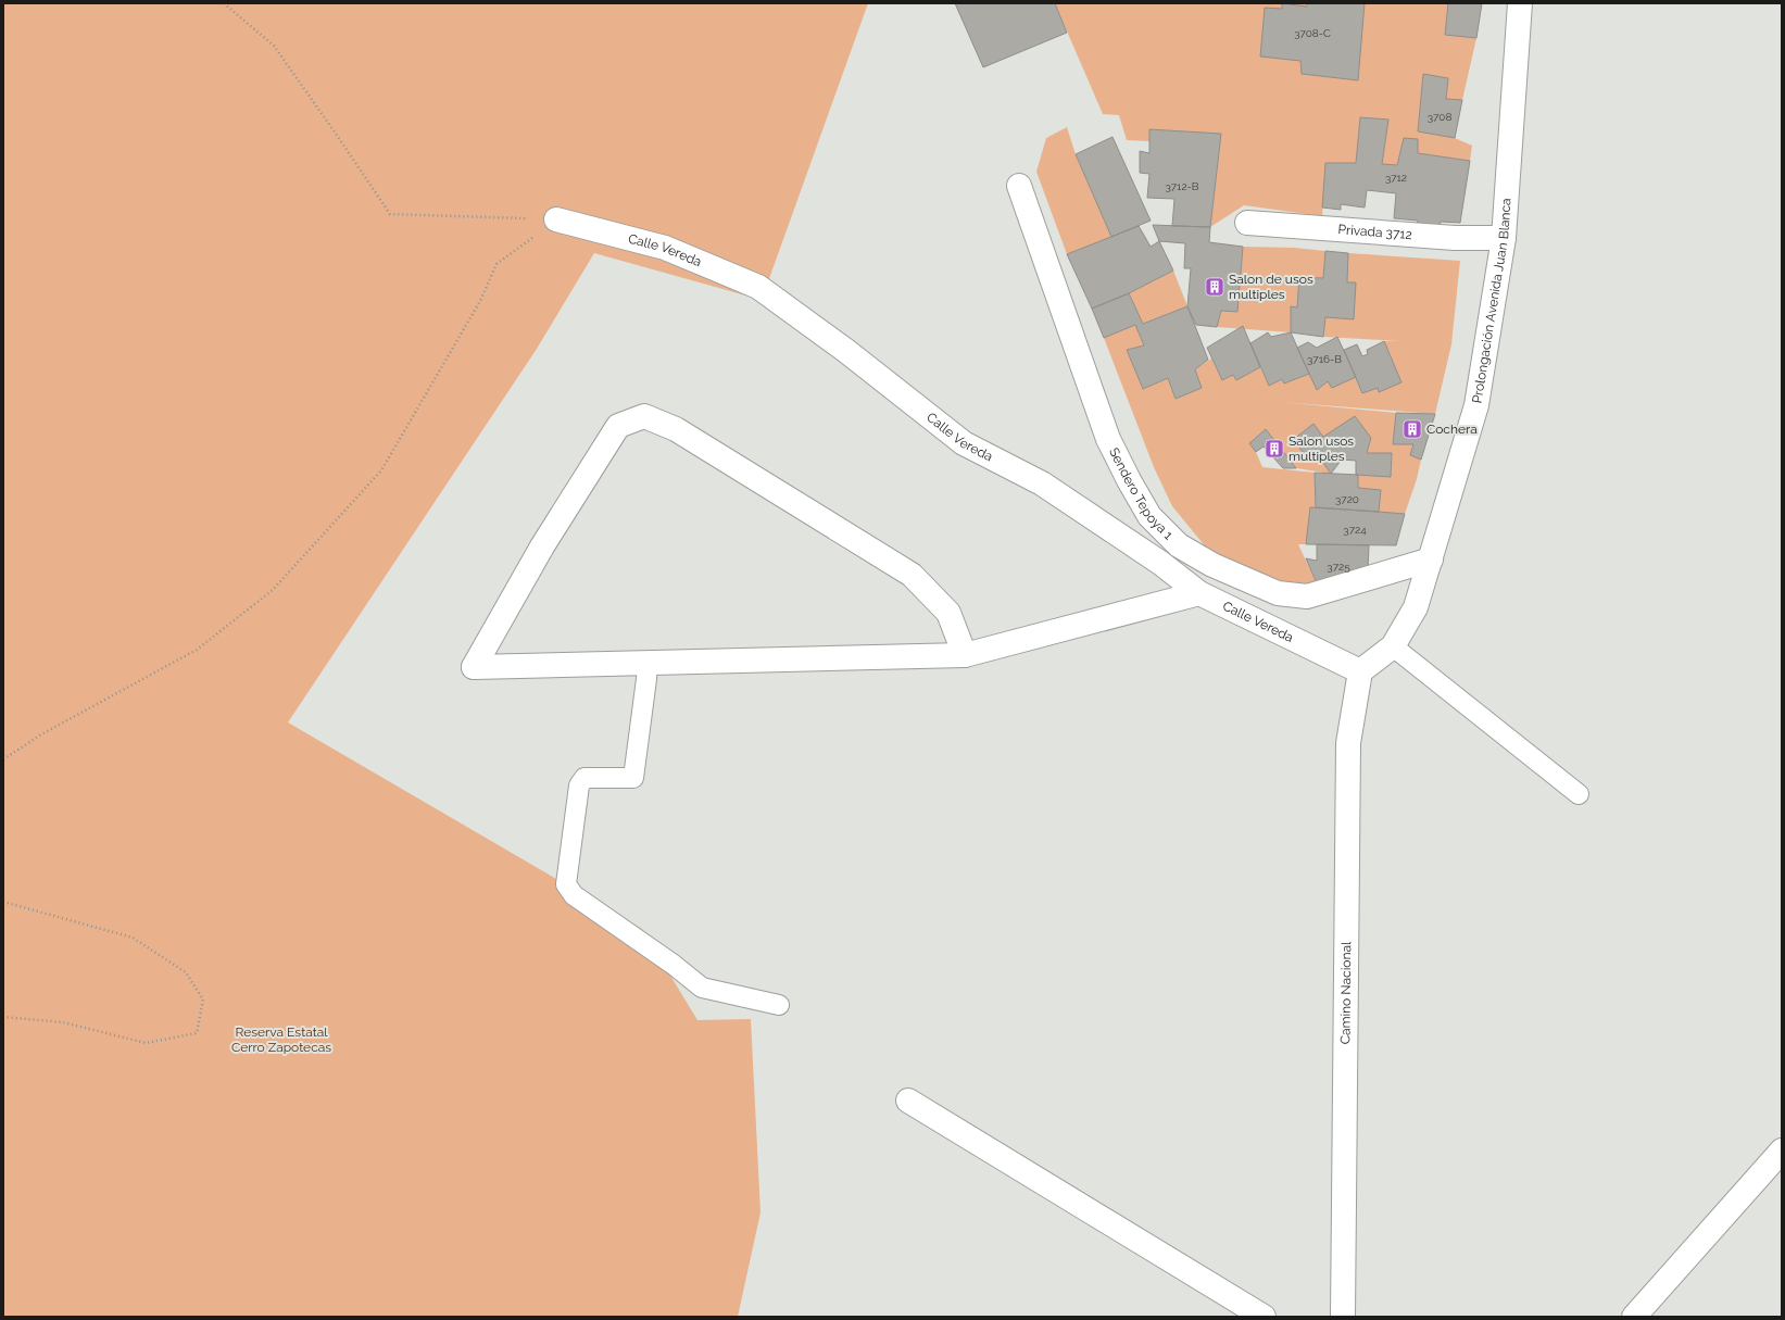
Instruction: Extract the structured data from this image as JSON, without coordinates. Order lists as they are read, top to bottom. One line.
{"streets":{"street":["Privada 3712","Calle Vereda","Prolongación Avenida Juan Blanca","Sendero Tepoya 1","Camino Nacional"]},"crossings":[["Privada 3712","Prolongación Avenida Juan Blanca"],["Calle Vereda","Prolongación Avenida Juan Blanca"],["Calle Vereda","Camino Nacional"],["Prolongación Avenida Juan Blanca","Sendero Tepoya 1"],["Prolongación Avenida Juan Blanca","Camino Nacional"]],"parks":["Reserva Estatal Cerro Zapotecas"],"places":{"building":["Salon de usos multiples","Cochera","Salon usos multiples"]},"house_numbers":["3708-C","3708","3712","3712-B","3716-B","3720","3724","3725"]}
